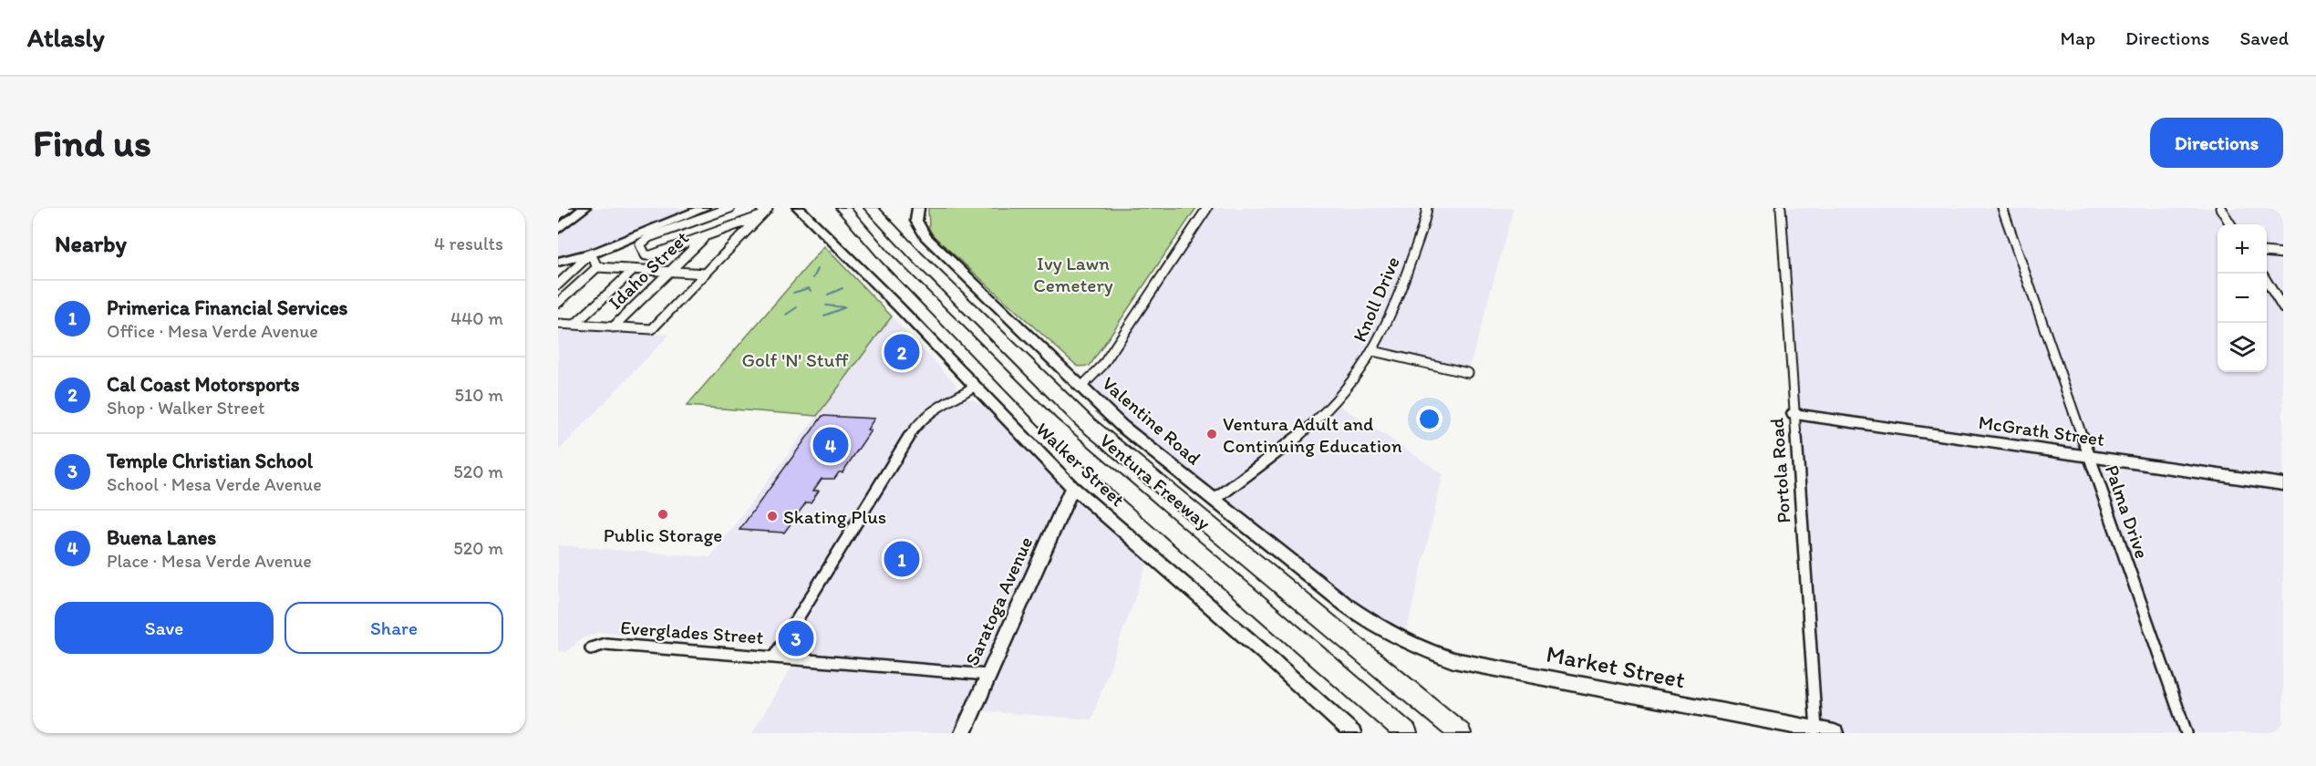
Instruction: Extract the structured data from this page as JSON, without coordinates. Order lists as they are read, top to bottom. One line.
{"streets":{"highway":["Ventura Freeway"],"street":["Idaho Street","Knoll Drive","Valentine Road","McGrath Street","Walker Street","Portola Road","Palma Drive","Saratoga Avenue","Everglades Street","Market Street"]},"crossings":[["Knoll Drive","Valentine Road"],["Valentine Road","Market Street"],["McGrath Street","Portola Road"],["McGrath Street","Palma Drive"],["Walker Street","Saratoga Avenue"],["Portola Road","Market Street"],["Saratoga Avenue","Everglades Street"]],"parks":["Ivy Lawn Cemetery","Golf 'N' Stuff"],"places":["Ventura Adult and Continuing Education","Public Storage","Skating Plus"],"page":{"header":"Atlasly","nav":["Map","Directions","Saved"],"buttons":["Directions",["Save","Share"]],"title":"Find us","heading":["Nearby","4 results"],"map_buttons":["+","−"],"list":[{"mark":"1","name":"Primerica Financial Services","note":"Office · Mesa Verde Avenue","value":"440 m"},{"mark":"2","name":"Cal Coast Motorsports","note":"Shop · Walker Street","value":"510 m"},{"mark":"3","name":"Temple Christian School","note":"School · Mesa Verde Avenue","value":"520 m"},{"mark":"4","name":"Buena Lanes","note":"Place · Mesa Verde Avenue","value":"520 m"}],"pins":["2","4","1","3"]}}
